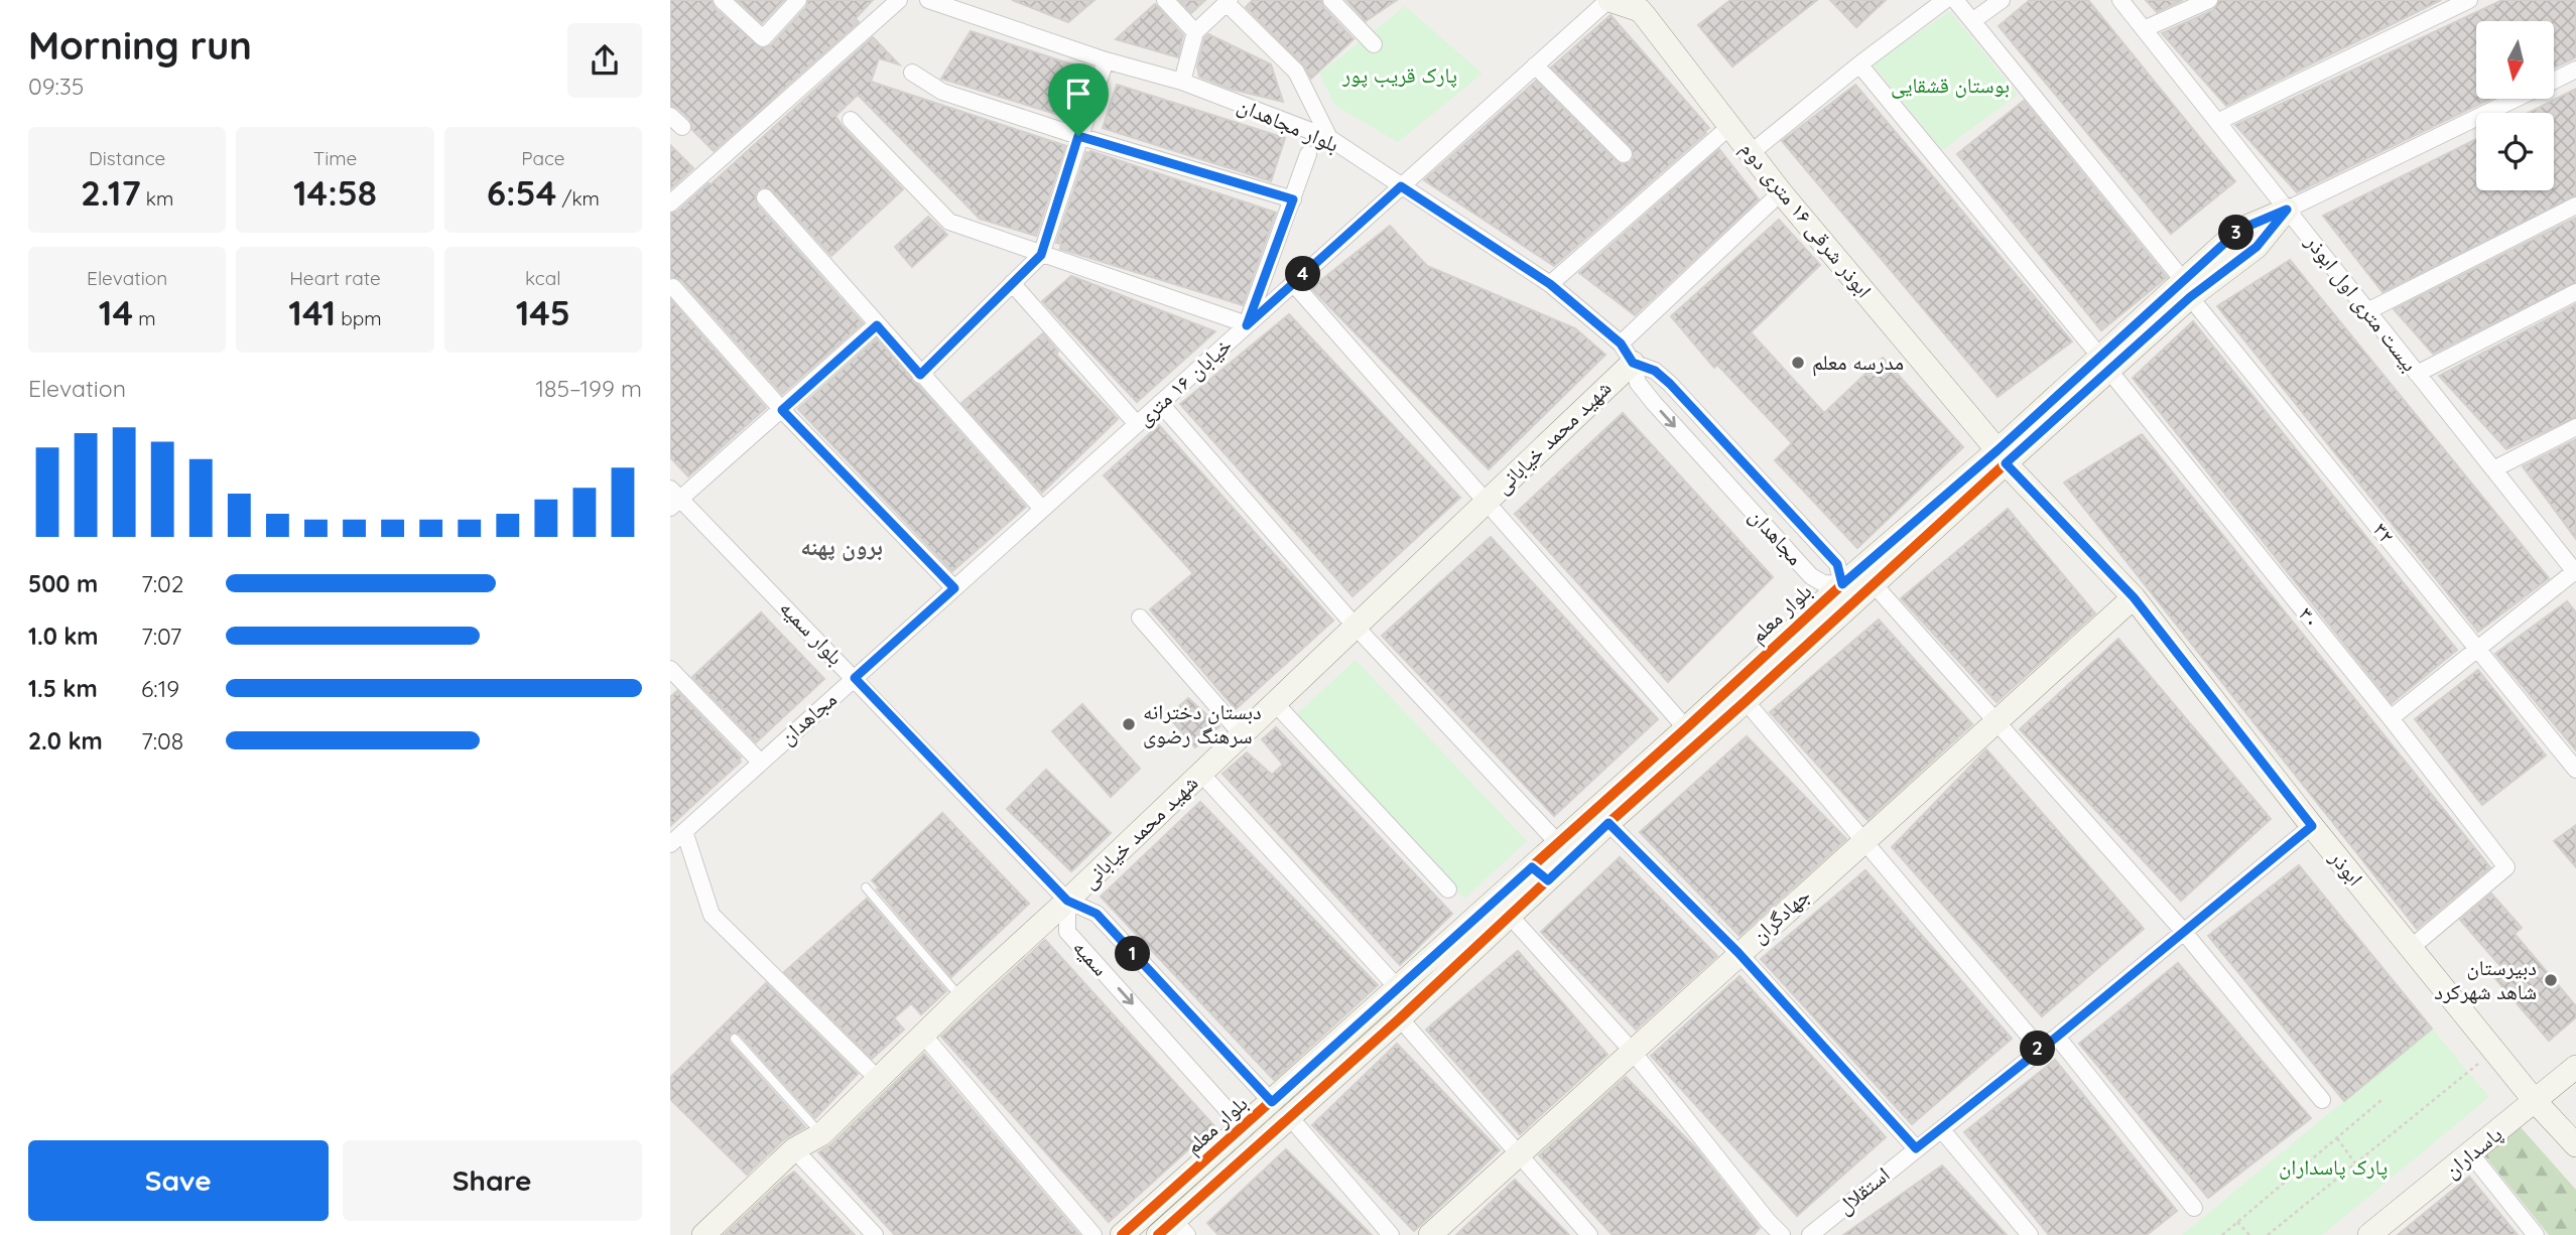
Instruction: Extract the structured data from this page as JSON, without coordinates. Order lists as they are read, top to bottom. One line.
{"streets":{"street":["بلوار مجاهدان","ابوذر شرقی ۱۶ متری دوم","بیست متری اول ابوذر","خیابان ۱۶ متری","شهید محمد خیابانی","۳۲","مجاهدان","بلوار معلم","۳۰","بلوار سمیه","ابوذر","جهادگران","سمیه","پاسداران","استقلال"]},"crossings":[["بلوار مجاهدان","خیابان ۱۶ متری"],["بلوار مجاهدان","شهید محمد خیابانی"],["بلوار مجاهدان","مجاهدان"],["ابوذر شرقی ۱۶ متری دوم","خیابان ۱۶ متری"],["ابوذر شرقی ۱۶ متری دوم","بلوار معلم"],["ابوذر شرقی ۱۶ متری دوم","ابوذر"],["بیست متری اول ابوذر","بلوار معلم"],["خیابان ۱۶ متری","مجاهدان"],["شهید محمد خیابانی","مجاهدان"],["شهید محمد خیابانی","بلوار سمیه"],["شهید محمد خیابانی","سمیه"],["۳۲","بلوار معلم"],["مجاهدان","بلوار معلم"],["مجاهدان","بلوار سمیه"],["بلوار معلم","۳۰"],["بلوار معلم","ابوذر"],["بلوار معلم","سمیه"],["۳۰","ابوذر"],["بلوار سمیه","سمیه"],["ابوذر","جهادگران"],["ابوذر","پاسداران"],["ابوذر","استقلال"]],"districts":["برون پهنه"],"parks":["پارک قریب پور","بوستان قشقایی","پارک پاسداران"],"places":["مدرسه معلم","دبستان دخترانه سرهنگ رضوی","دبیرستان‌ شاهد شهرکرد"],"north":"bottom","page":{"heading":["Morning run","09:35"],"stats":[["Distance","2.17 km"],["Time","14:58"],["Pace","6:54 /km"],["Elevation","14 m"],["Heart rate","141 bpm"],["kcal","145"]],"pins":["3","4","1","2"],"chart":["Elevation","185–199 m"],"list":[{"name":"500 m","note":"7:02"},{"name":"1.0 km","note":"7:07"},{"name":"1.5 km","note":"6:19"},{"name":"2.0 km","note":"7:08"}],"buttons":["Save","Share"]}}
